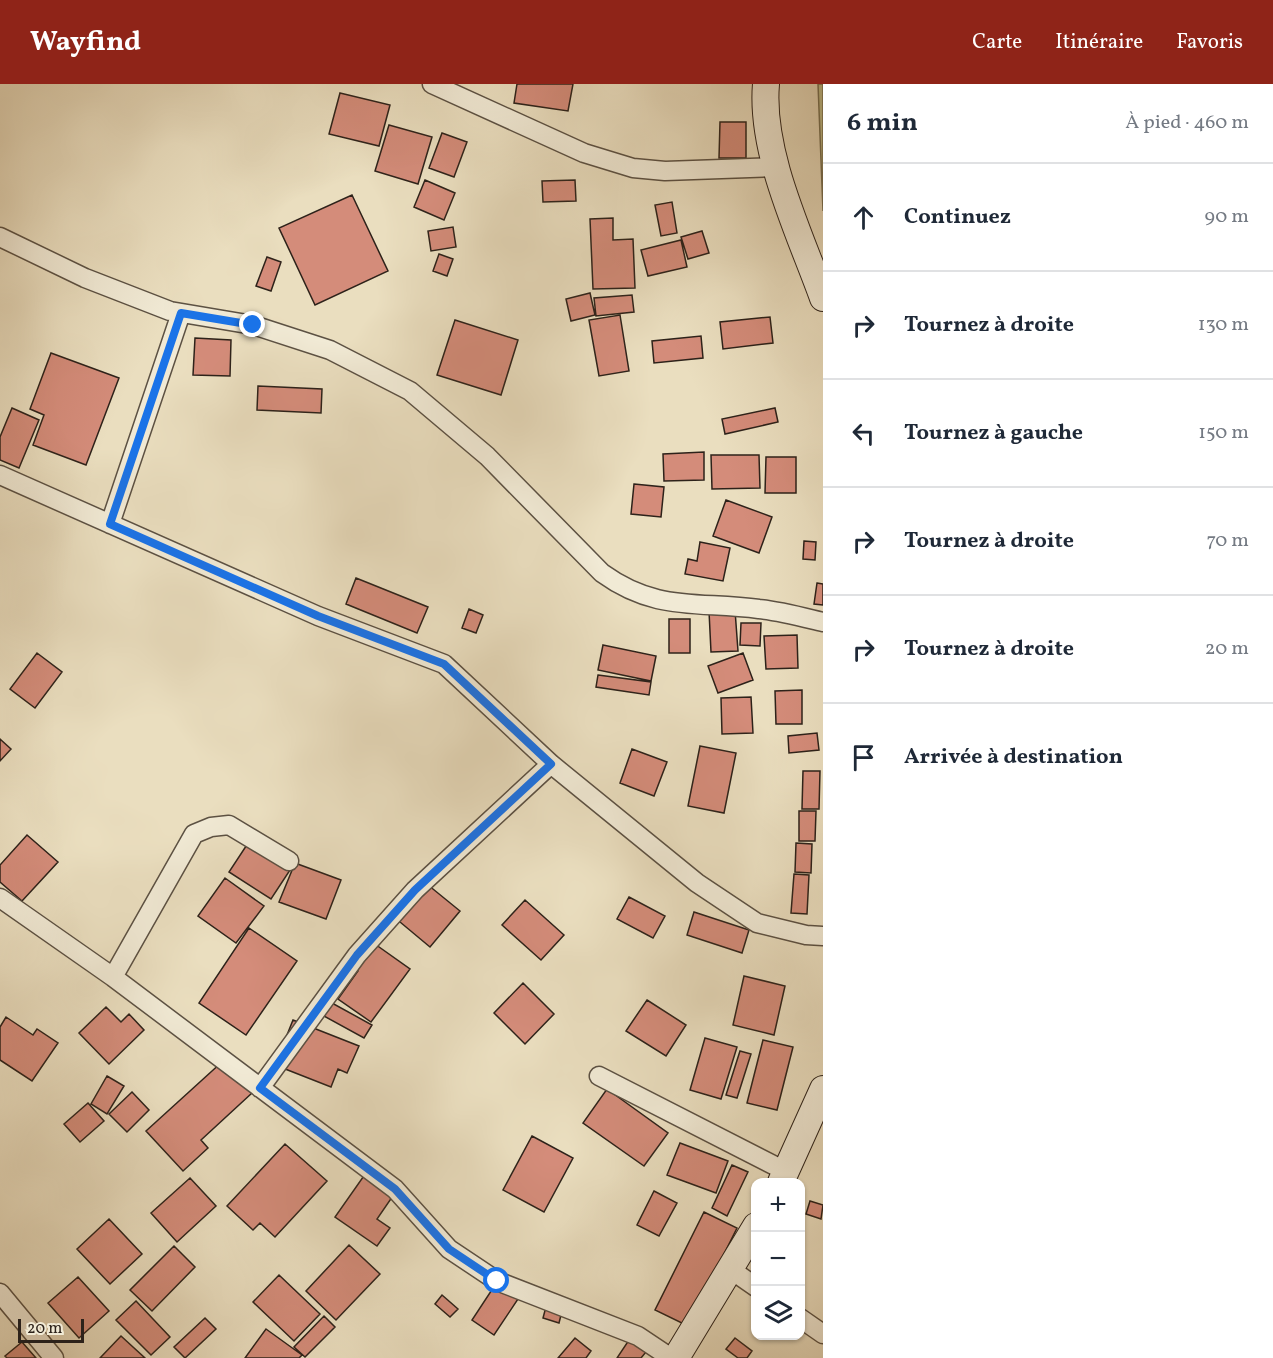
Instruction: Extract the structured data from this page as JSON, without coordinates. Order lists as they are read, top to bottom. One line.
{"scale_bar":"20 m","page":{"header":"Wayfind","nav":["Carte","Itinéraire","Favoris"],"heading":["6 min","À pied · 460 m"],"list":[["Continuez","90 m"],["Tournez à droite","130 m"],["Tournez à gauche","150 m"],["Tournez à droite","70 m"],["Tournez à droite","20 m"],"Arrivée à destination"],"map_buttons":["+","−"],"scale":"20 m"}}
